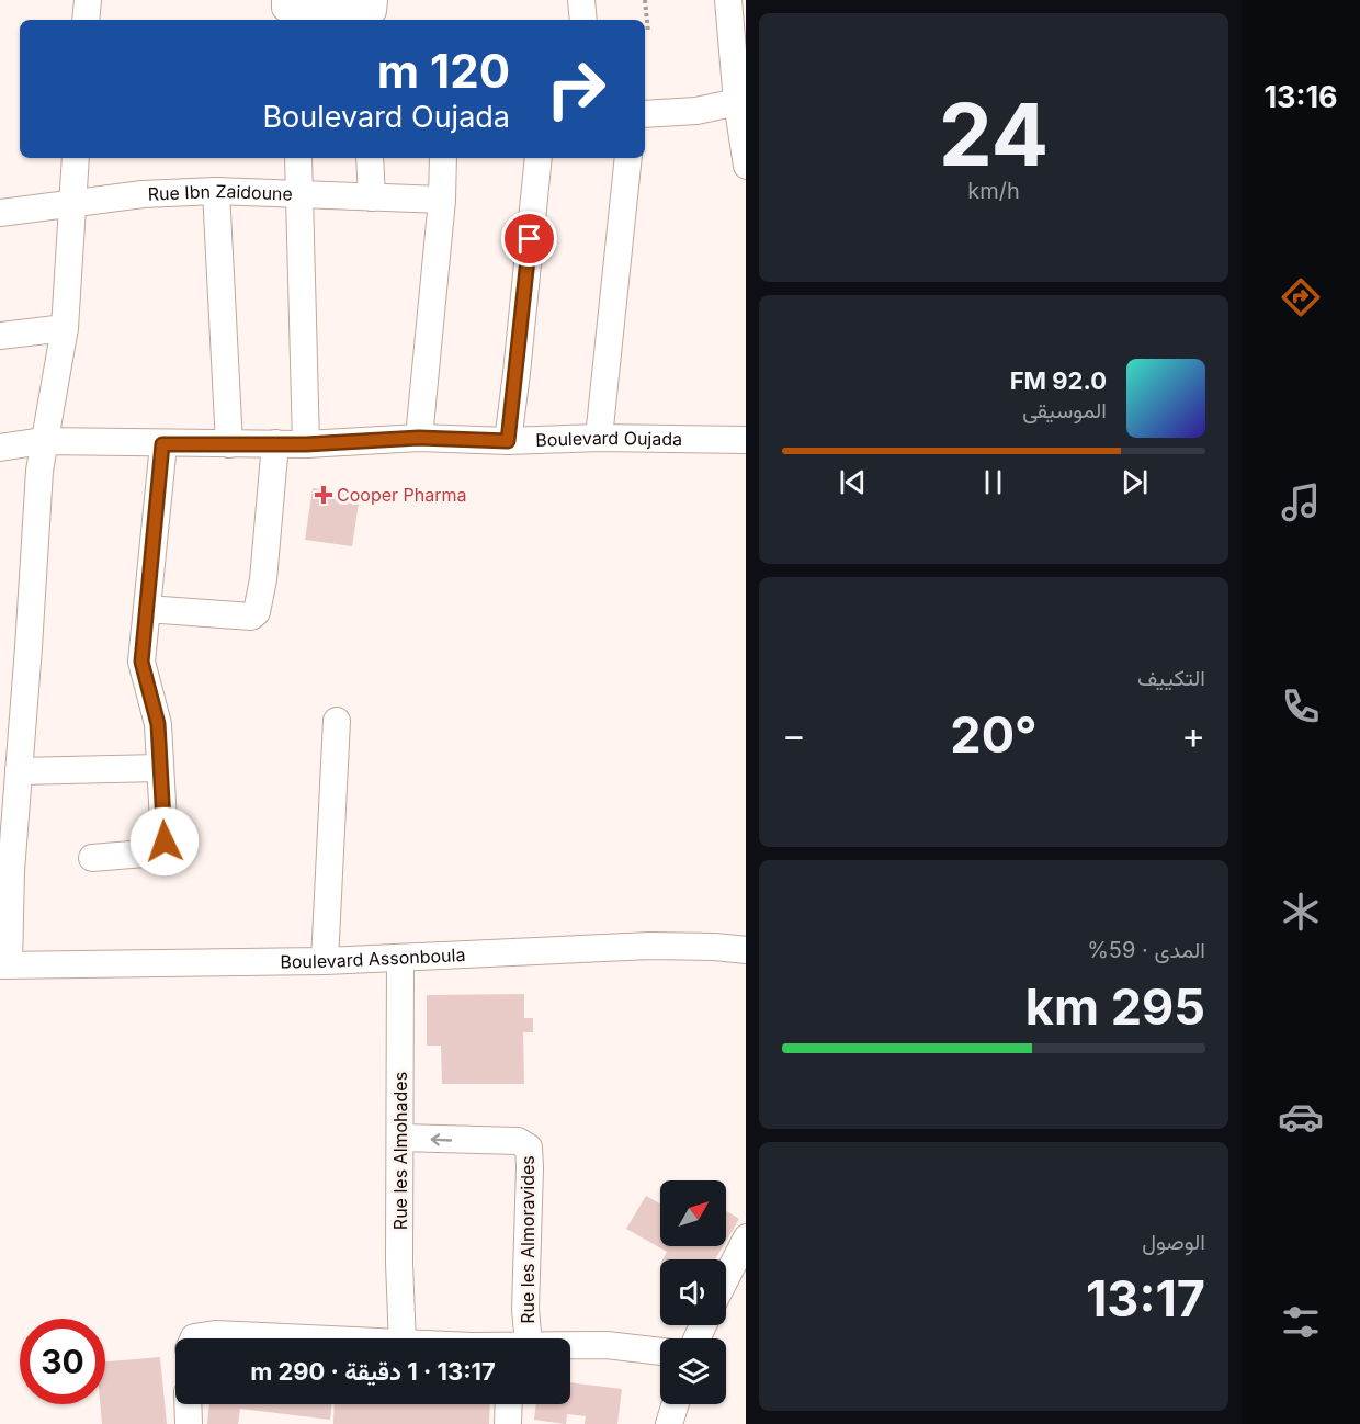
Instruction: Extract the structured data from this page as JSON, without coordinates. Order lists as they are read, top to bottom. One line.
{"streets":{"street":["Rue Ibn Zaidoune","Boulevard Oujada","Boulevard Assonboula","Rue les Almohades","Rue les Almoravides"]},"crossings":[["Boulevard Assonboula","Rue les Almohades"],["Rue les Almohades","Rue les Almoravides"]],"places":{"health":["Cooper Pharma"]},"north":"top right","page":{"tabs":"13:16","tile":[["24","km/h"],"التكييف",["المدى · 59%","295 km"],["الوصول","13:17"]],"turn":["120 m","Boulevard Oujada"],"song":["92.0 FM","الموسيقى"],"heat":["−","20°","+"],"limit":"30","trip":"13:17 · 1 دقيقة · 290 m"}}
